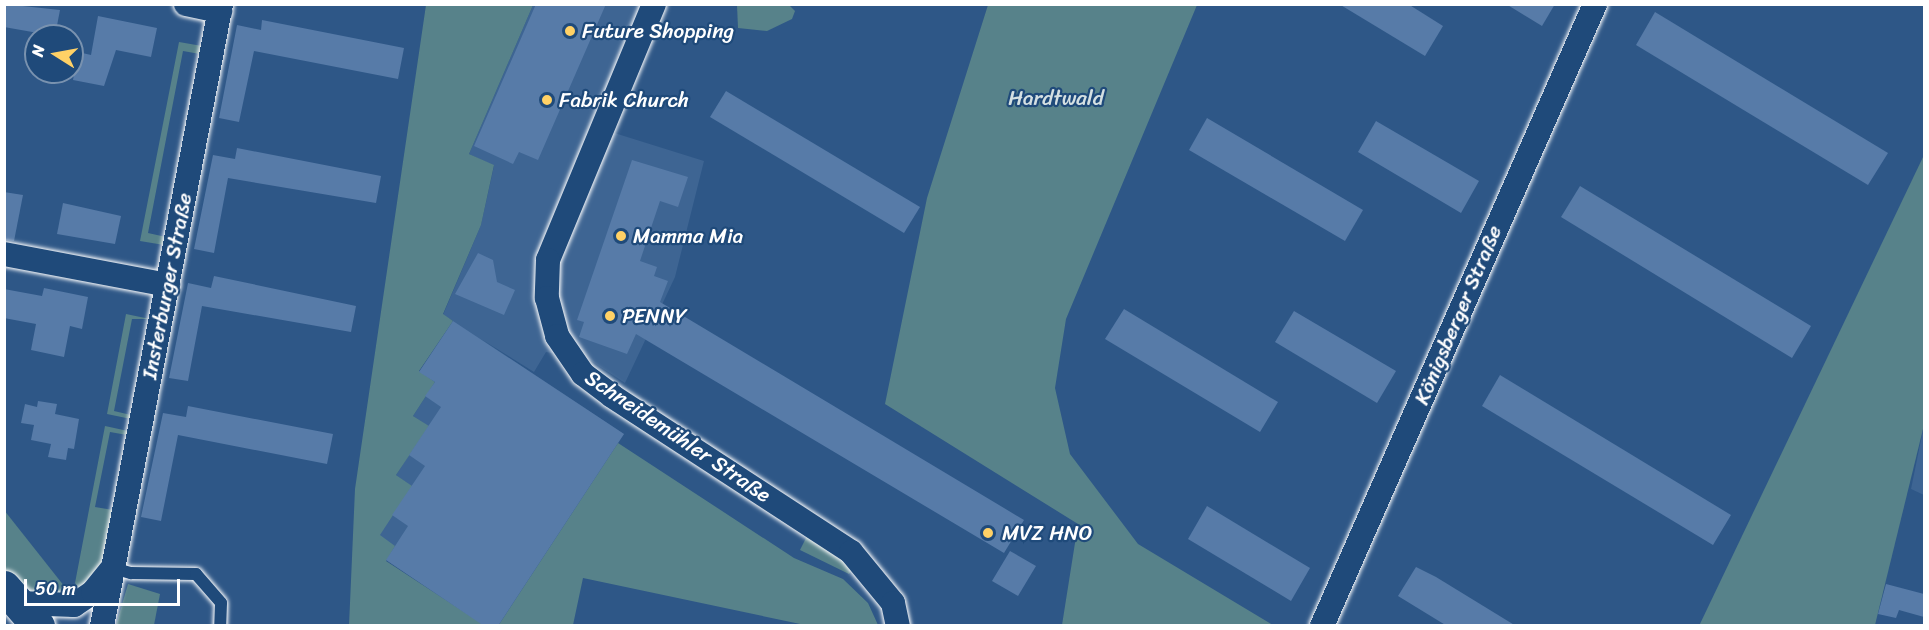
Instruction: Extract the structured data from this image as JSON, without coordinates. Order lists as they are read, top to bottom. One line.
{"streets":{"street":["Insterburger Straße","Königsberger Straße","Schneidemühler Straße"]},"parks":["Hardtwald"],"places":["Future Shopping","Fabrik Church","Mamma Mia","PENNY","MVZ HNO"],"scale_bar":"50 m","north":"left"}
